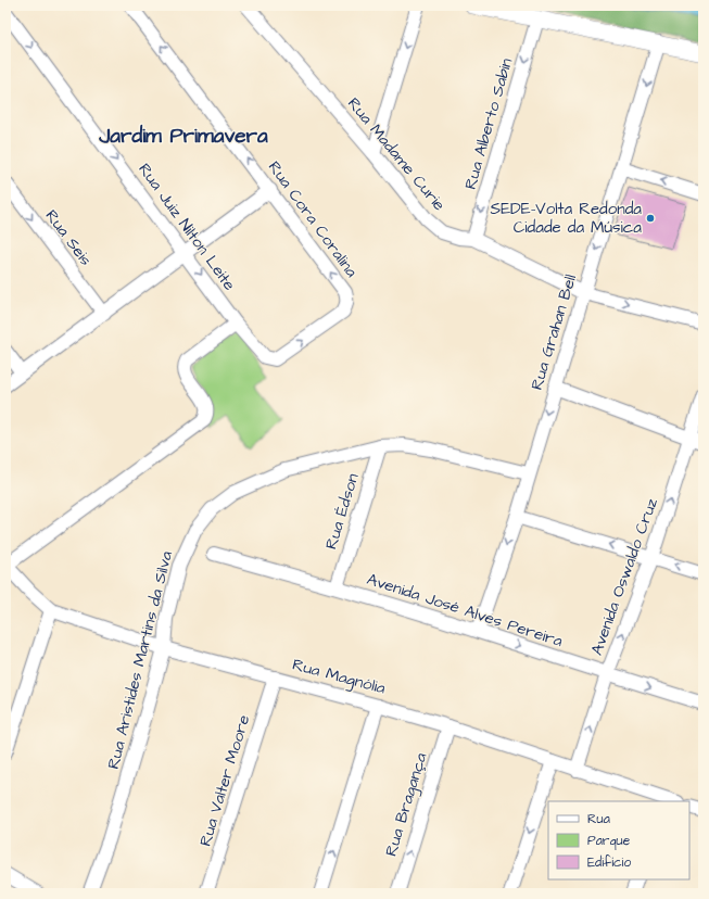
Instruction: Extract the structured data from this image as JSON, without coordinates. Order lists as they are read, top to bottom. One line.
{"streets":{"street":["Rua Alberto Sabin","Rua Madame Curie","Rua Cora Coralina","Rua Juiz Nilton Leite","Rua Seis","Rua Grahan Bell","Rua Édson","Avenida Oswaldo Cruz","Avenida José Alves Pereira","Rua Aristides Martins da Silva","Rua Magnólia","Rua Valter Moore","Rua Bragança"]},"crossings":[["Rua Alberto Sabin","Rua Madame Curie"],["Rua Madame Curie","Rua Grahan Bell"],["Rua Cora Coralina","Rua Juiz Nilton Leite"],["Rua Grahan Bell","Avenida José Alves Pereira"],["Rua Grahan Bell","Rua Aristides Martins da Silva"],["Rua Édson","Avenida José Alves Pereira"],["Rua Édson","Rua Aristides Martins da Silva"],["Avenida Oswaldo Cruz","Avenida José Alves Pereira"],["Avenida Oswaldo Cruz","Rua Magnólia"],["Rua Aristides Martins da Silva","Rua Magnólia"],["Rua Magnólia","Rua Valter Moore"],["Rua Magnólia","Rua Bragança"]],"one_way":["Rua Alberto Sabin","Rua Juiz Nilton Leite","Rua Seis","Rua Grahan Bell","Avenida Oswaldo Cruz","Avenida José Alves Pereira"],"districts":["Jardim Primavera"],"places":["SEDE-Volta Redonda Cidade da Música"],"legend":["Rua","Parque","Edifício"]}
